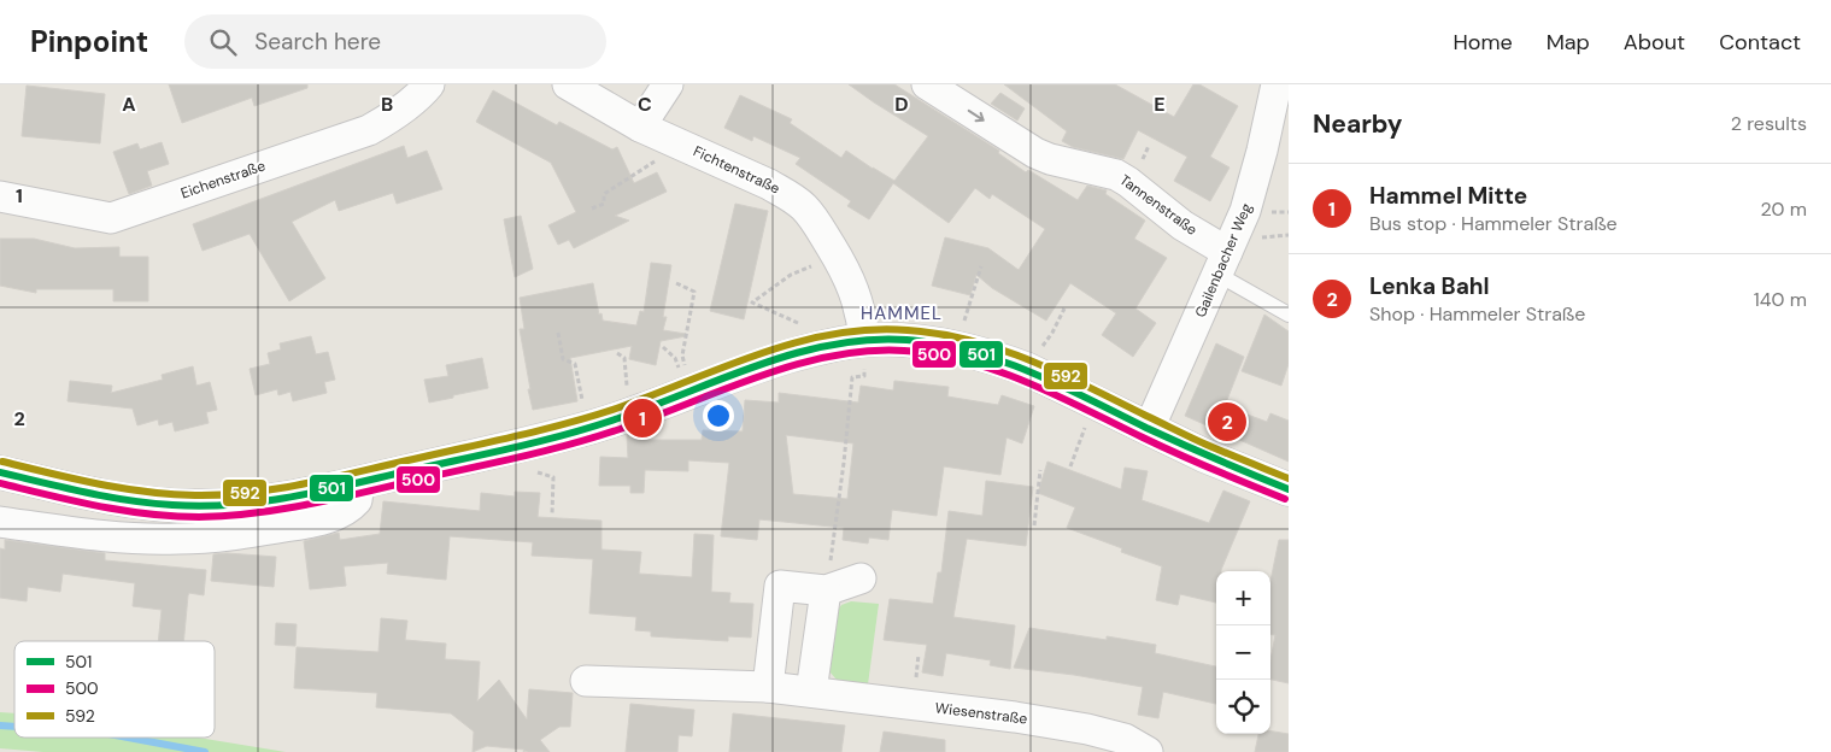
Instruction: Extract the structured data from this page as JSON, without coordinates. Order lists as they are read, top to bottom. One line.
{"streets":{"street":["Fichtenstraße","Eichenstraße","Tannenstraße","Gailenbacher Weg","Wiesenstraße"]},"crossings":[["Tannenstraße","Gailenbacher Weg"]],"one_way":["Tannenstraße"],"districts":["HAMMEL"],"lines":["transit line 592","transit line 501","transit line 500"],"legend":["501","500","592"],"page":{"header":"Pinpoint","search":"Search here","nav":["Home","Map","About","Contact"],"heading":["Nearby","2 results"],"list":[{"mark":"1","name":"Hammel Mitte","note":"Bus stop · Hammeler Straße","value":"20 m"},{"mark":"2","name":"Lenka Bahl","note":"Shop · Hammeler Straße","value":"140 m"}],"pins":["1","2"],"map_buttons":["+","−"]},"grid":{"columns":["A","B","C","D","E"],"rows":["1","2"]}}
